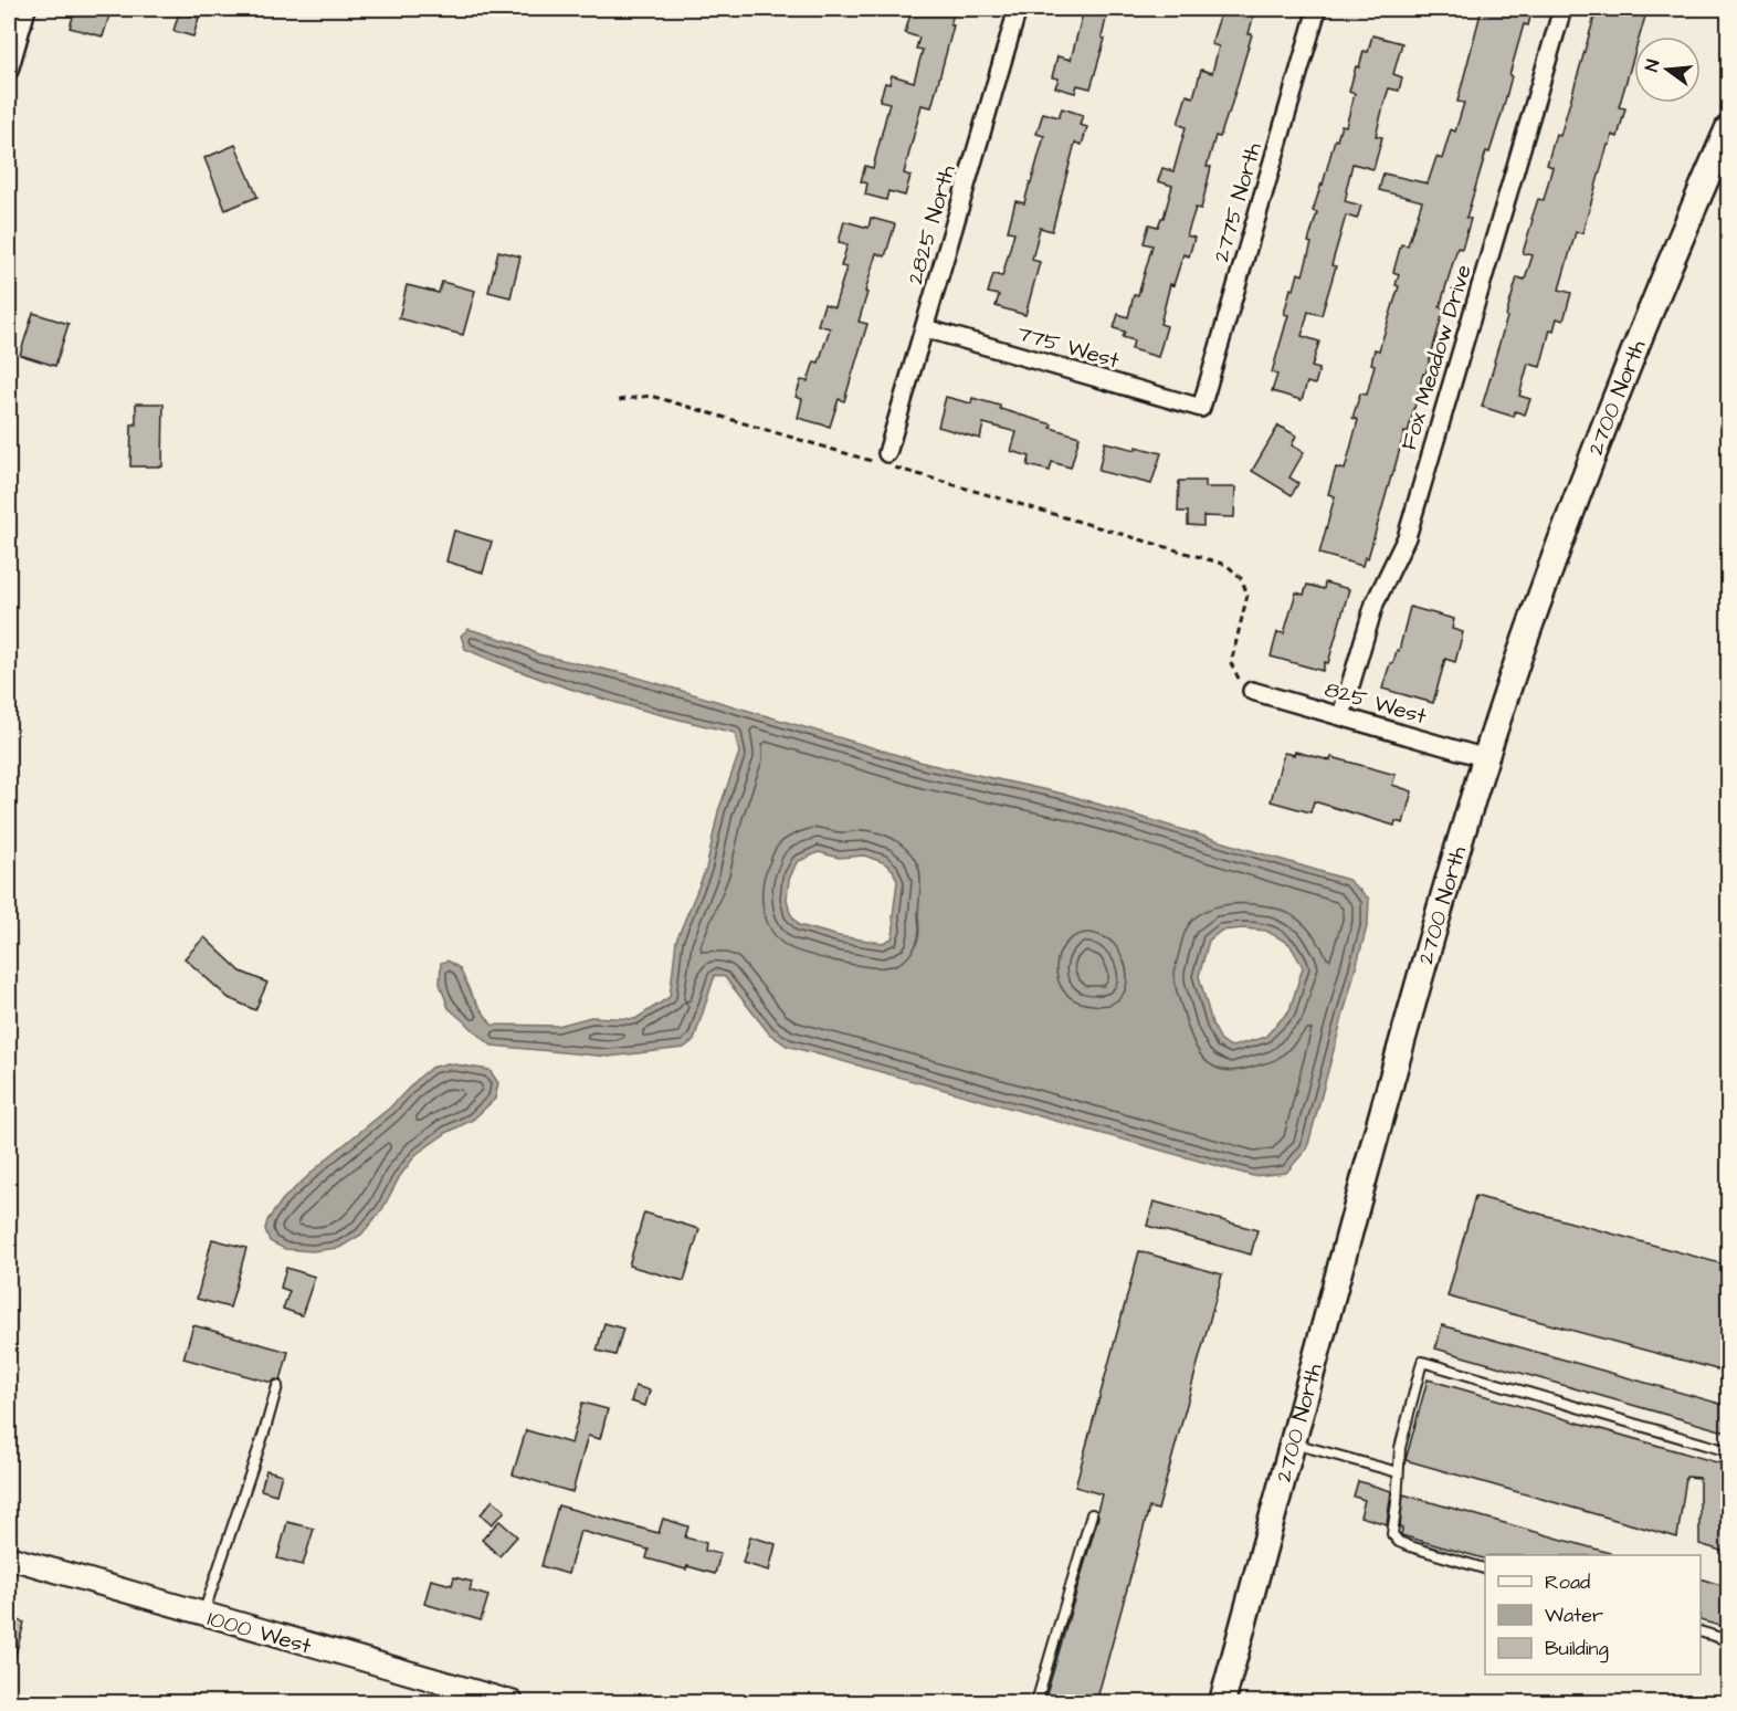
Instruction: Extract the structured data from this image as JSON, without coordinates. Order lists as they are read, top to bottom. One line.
{"streets":{"main road":["2700 North"],"street":["2775 North","2825 North","775 West","Fox Meadow Drive","825 West","1000 West"]},"crossings":[["2775 North","775 West"],["2825 North","775 West"],["Fox Meadow Drive","825 West"],["2700 North","825 West"]],"legend":["Road","Water","Building"],"north":"left"}
